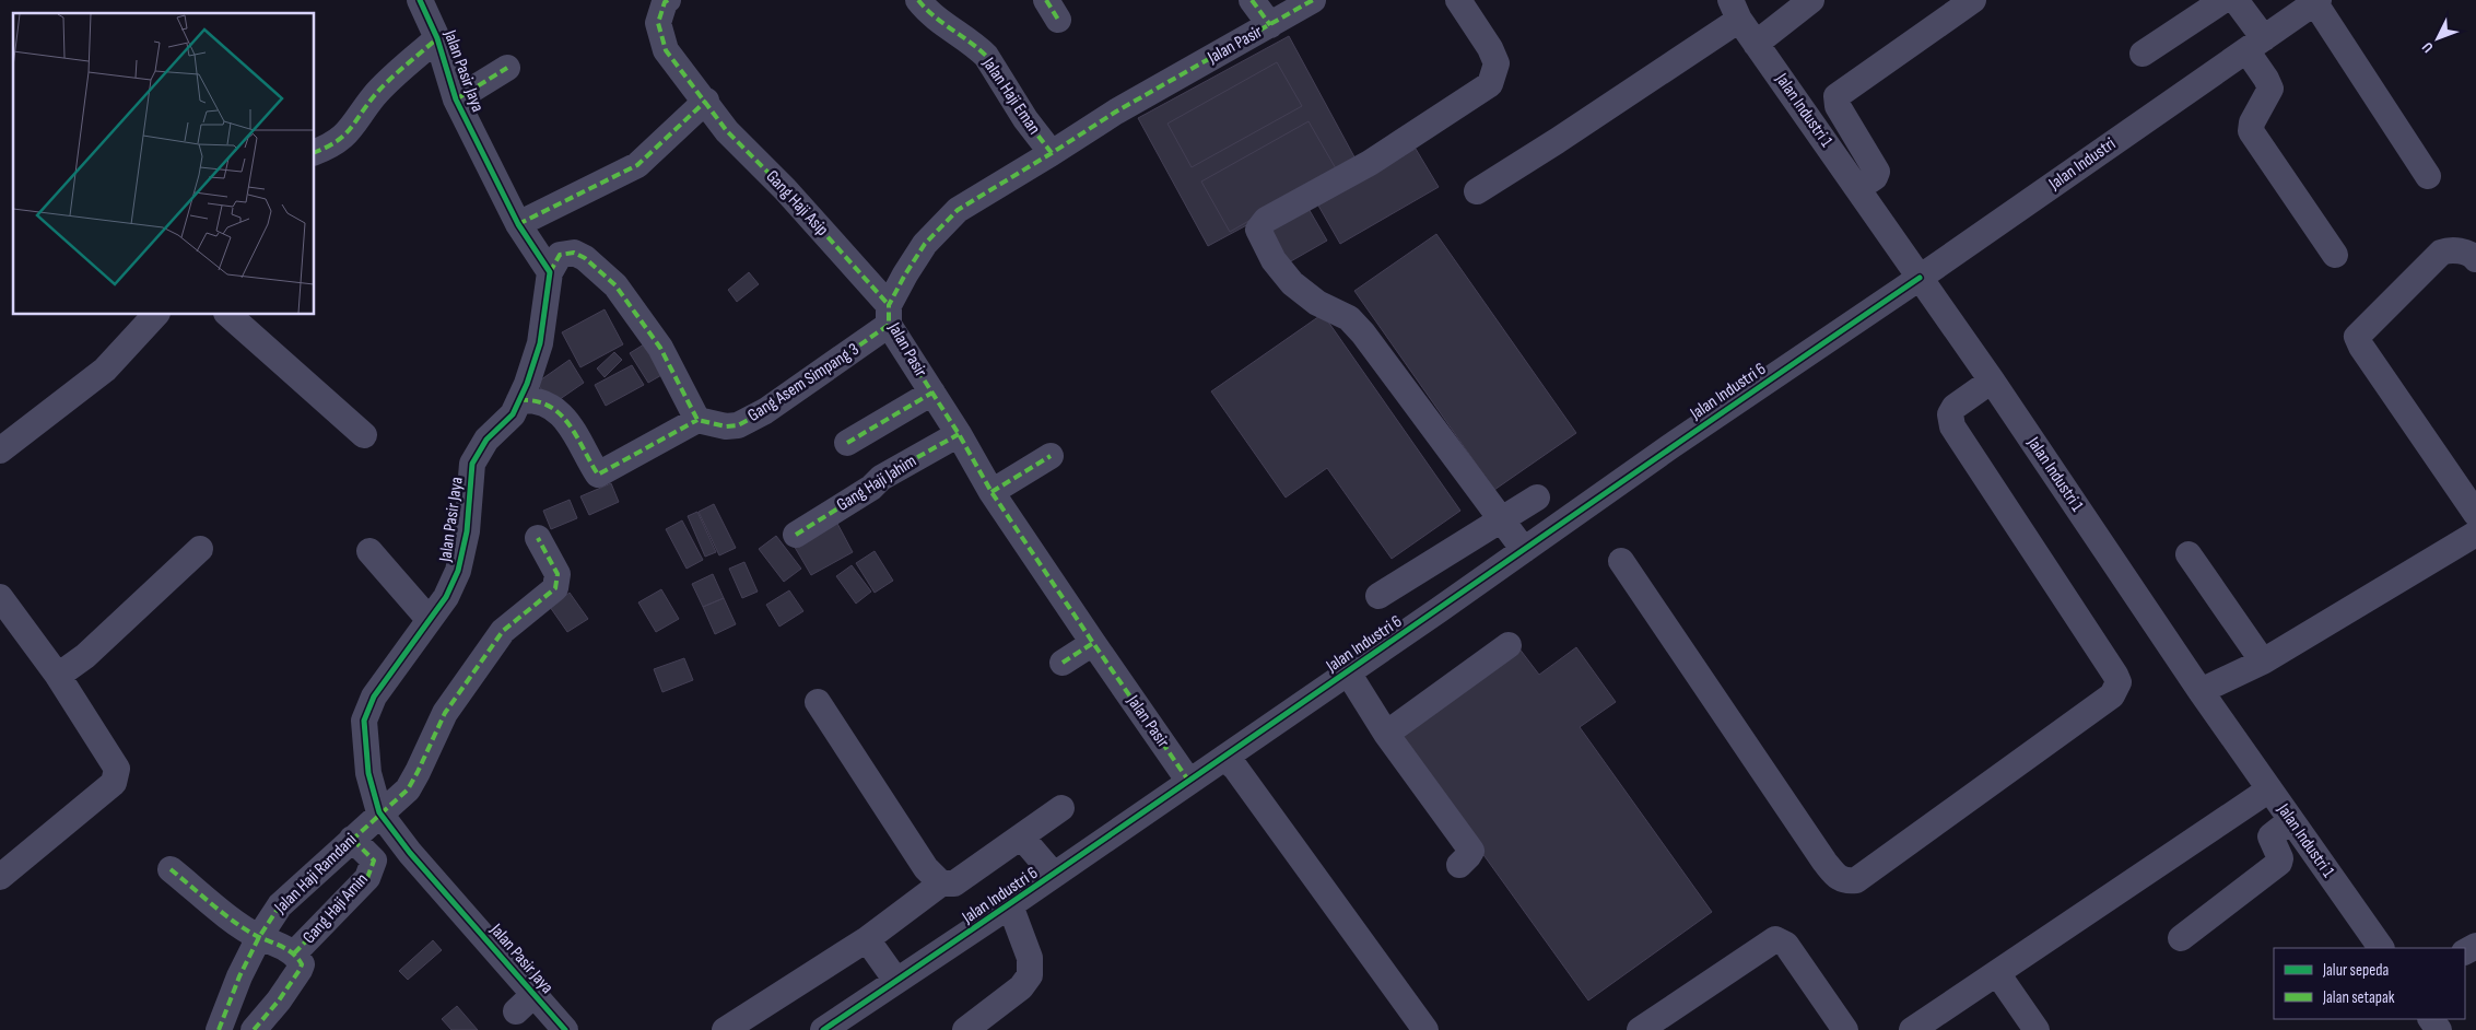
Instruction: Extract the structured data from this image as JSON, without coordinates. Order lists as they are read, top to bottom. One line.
{"streets":{"street":["Jalan Pasir","Jalan Pasir Jaya","Jalan Haji Eman","Jalan Industri 1","Jalan Industri","Gang Haji Asip","Gang Asem Simpang 3","Jalan Industri 6","Gang Haji Jahim","Jalan Haji Ramdani","Gang Haji Amin"]},"crossings":[["Jalan Pasir","Jalan Haji Eman"],["Jalan Pasir","Gang Haji Asip"],["Jalan Pasir","Gang Asem Simpang 3"],["Jalan Pasir","Jalan Industri 6"],["Jalan Pasir","Gang Haji Jahim"],["Jalan Pasir Jaya","Jalan Haji Ramdani"],["Jalan Industri 1","Jalan Industri"],["Jalan Industri 1","Jalan Industri 6"],["Jalan Industri","Jalan Industri 6"],["Gang Haji Asip","Gang Asem Simpang 3"],["Jalan Haji Ramdani","Gang Haji Amin"]],"legend":["Jalur sepeda","Jalan setapak"],"north":"bottom left"}
